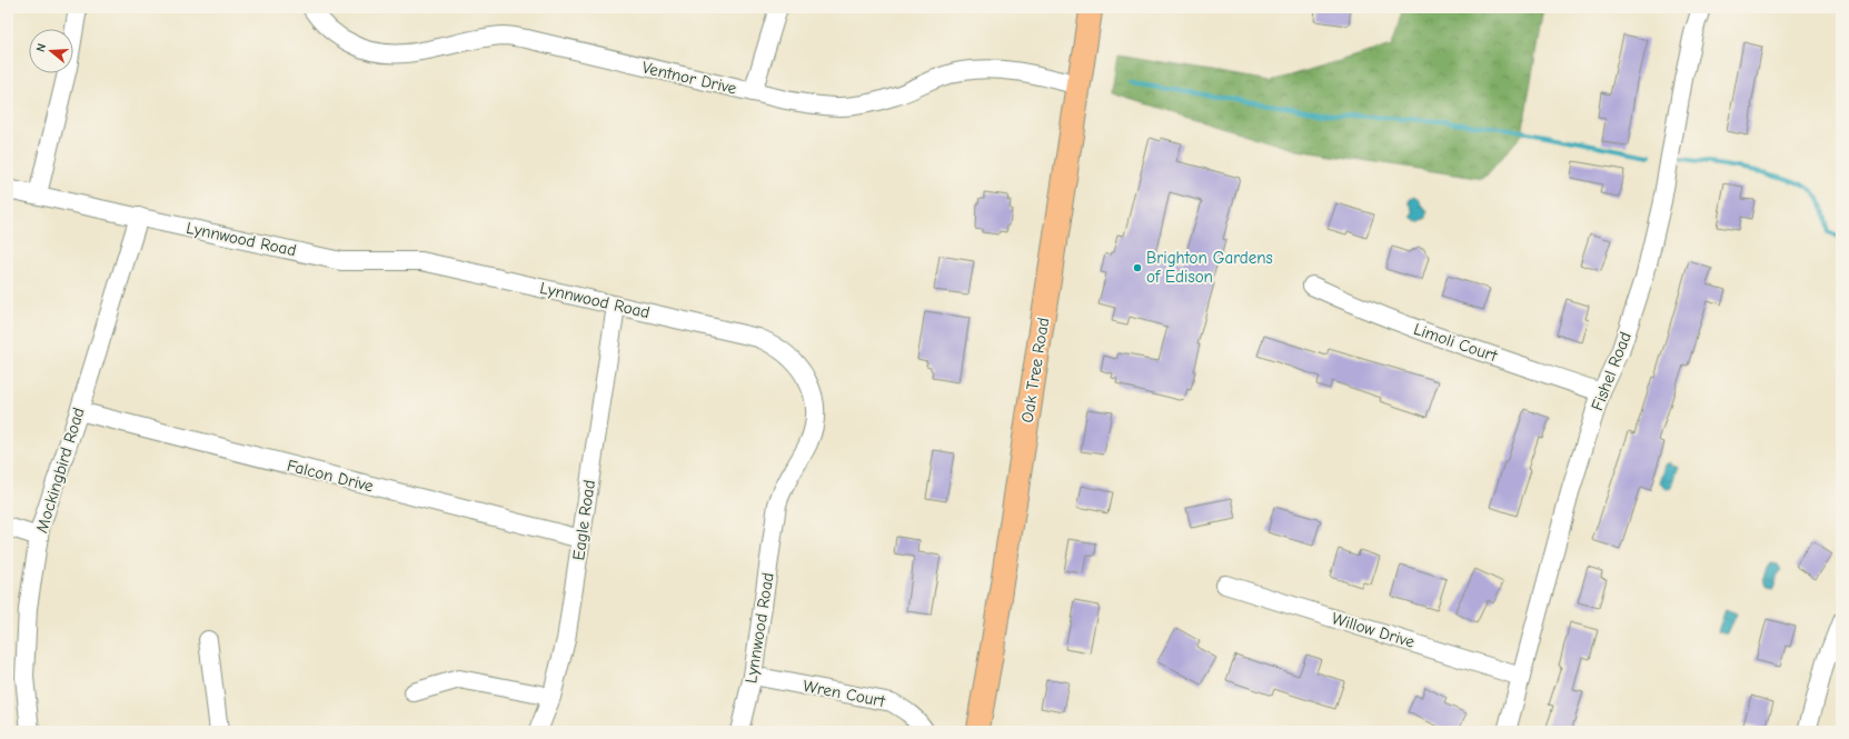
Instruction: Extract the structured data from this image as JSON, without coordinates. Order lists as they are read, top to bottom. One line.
{"streets":{"main road":["Oak Tree Road"],"street":["Ventnor Drive","Lynnwood Road","Limoli Court","Fishel Road","Mockingbird Road","Falcon Drive","Eagle Road","Willow Drive","Wren Court"]},"crossings":[["Ventnor Drive","Oak Tree Road"],["Lynnwood Road","Mockingbird Road"],["Lynnwood Road","Eagle Road"],["Lynnwood Road","Wren Court"],["Limoli Court","Fishel Road"],["Fishel Road","Willow Drive"],["Mockingbird Road","Falcon Drive"],["Falcon Drive","Eagle Road"]],"places":["Brighton Gardens of Edison"],"north":"left"}
